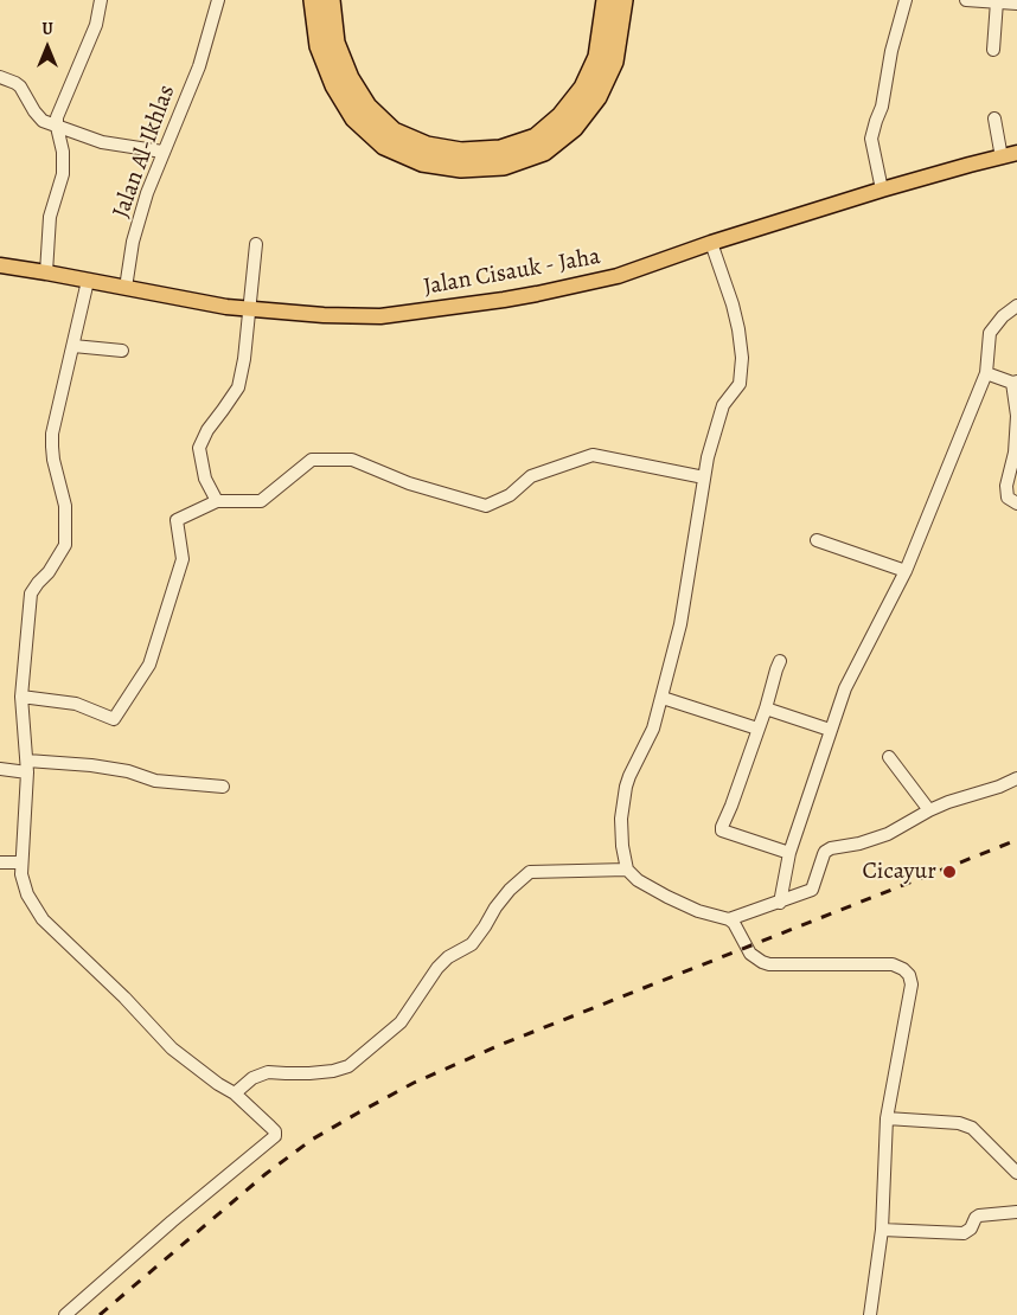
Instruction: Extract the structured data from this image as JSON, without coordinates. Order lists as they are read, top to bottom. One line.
{"streets":{"main road":["Jalan Cisauk - Jaha"],"street":["Jalan Al-Ikhlas"]},"crossings":[["Jalan Al-Ikhlas","Jalan Cisauk - Jaha"]],"places":["Cicayur"],"north":"top"}
